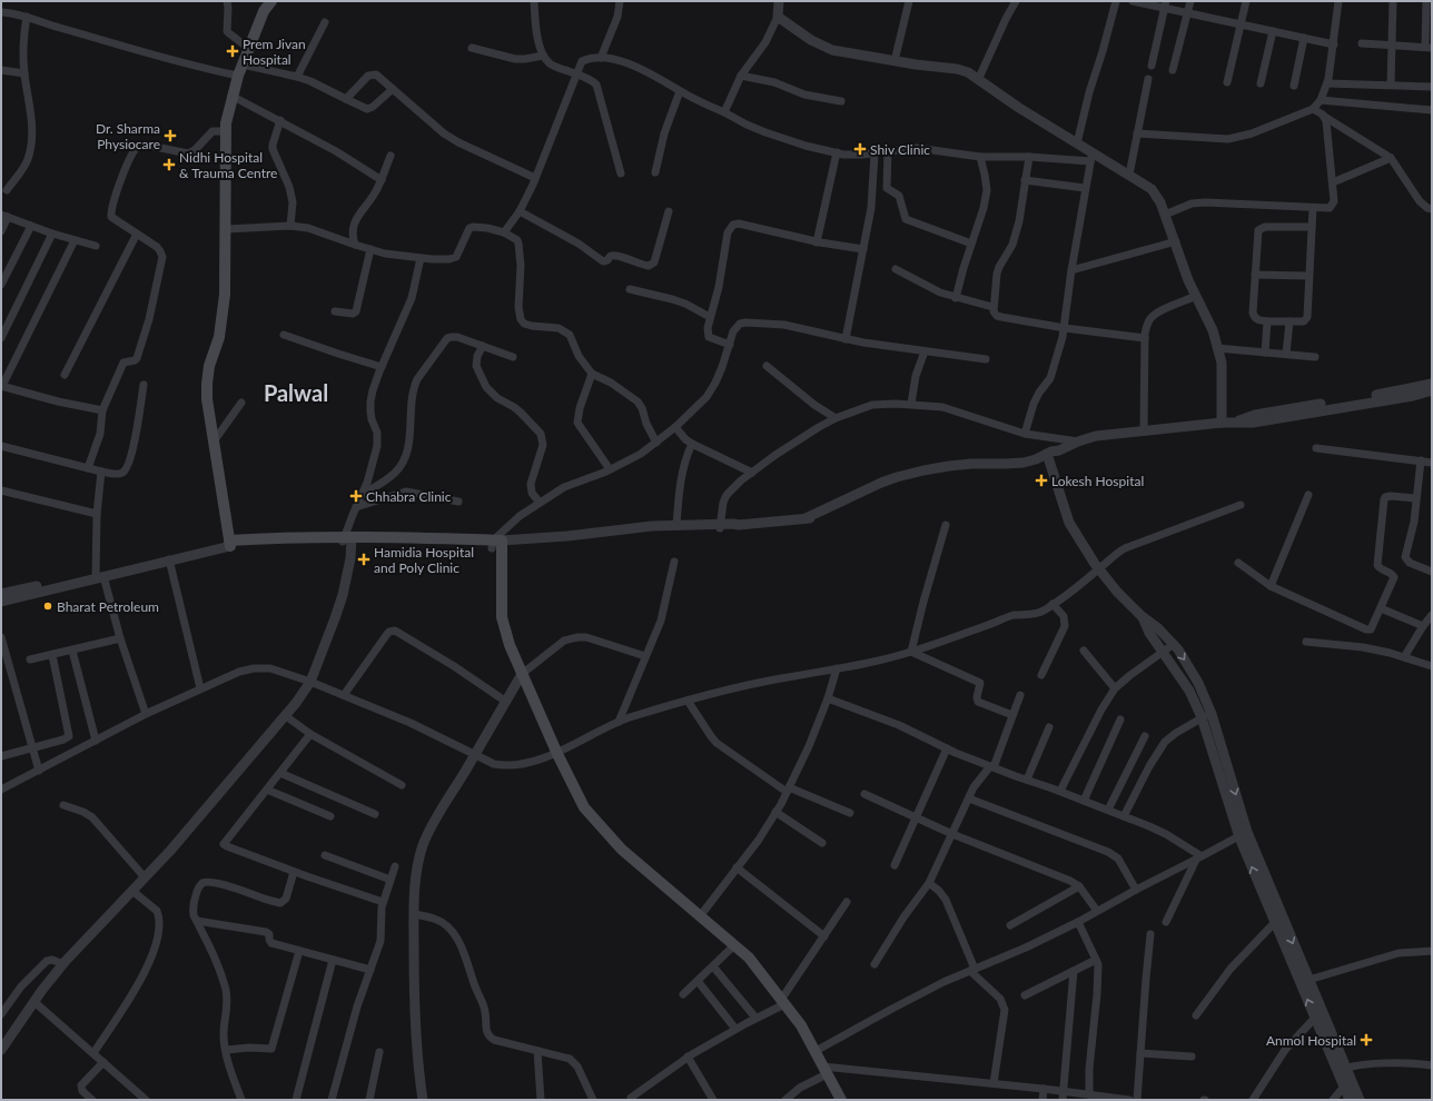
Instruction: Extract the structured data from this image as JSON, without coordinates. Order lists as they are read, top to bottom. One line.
{"districts":["Palwal"],"places":{"health":["Prem Jivan Hospital","Dr. Sharma Physiocare","Shiv Clinic","Nidhi Hospital & Trauma Centre","Lokesh Hospital","Chhabra Clinic","Hamidia Hospital and Poly Clinic","Anmol Hospital"],"other":["Bharat Petroleum"]}}
